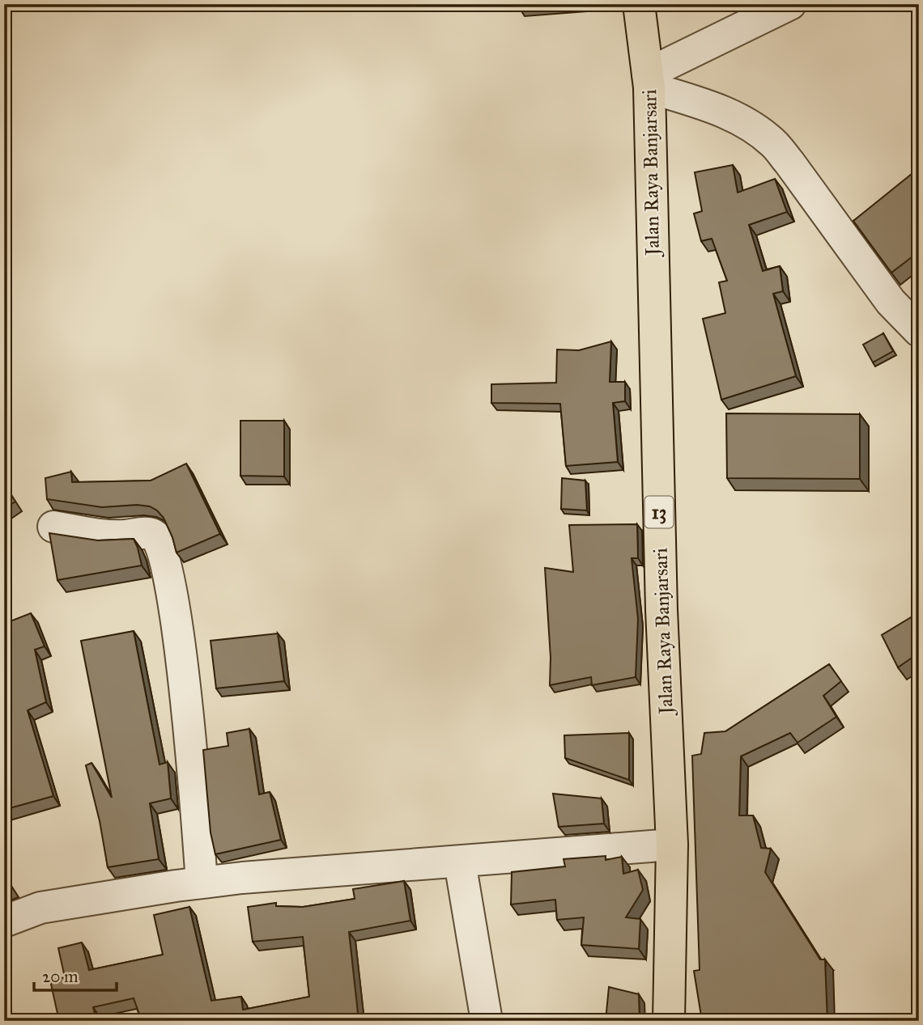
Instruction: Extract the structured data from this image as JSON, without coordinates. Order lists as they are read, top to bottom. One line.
{"streets":{"highway":["Jalan Raya Banjarsari","13"]},"scale_bar":"20 m"}
